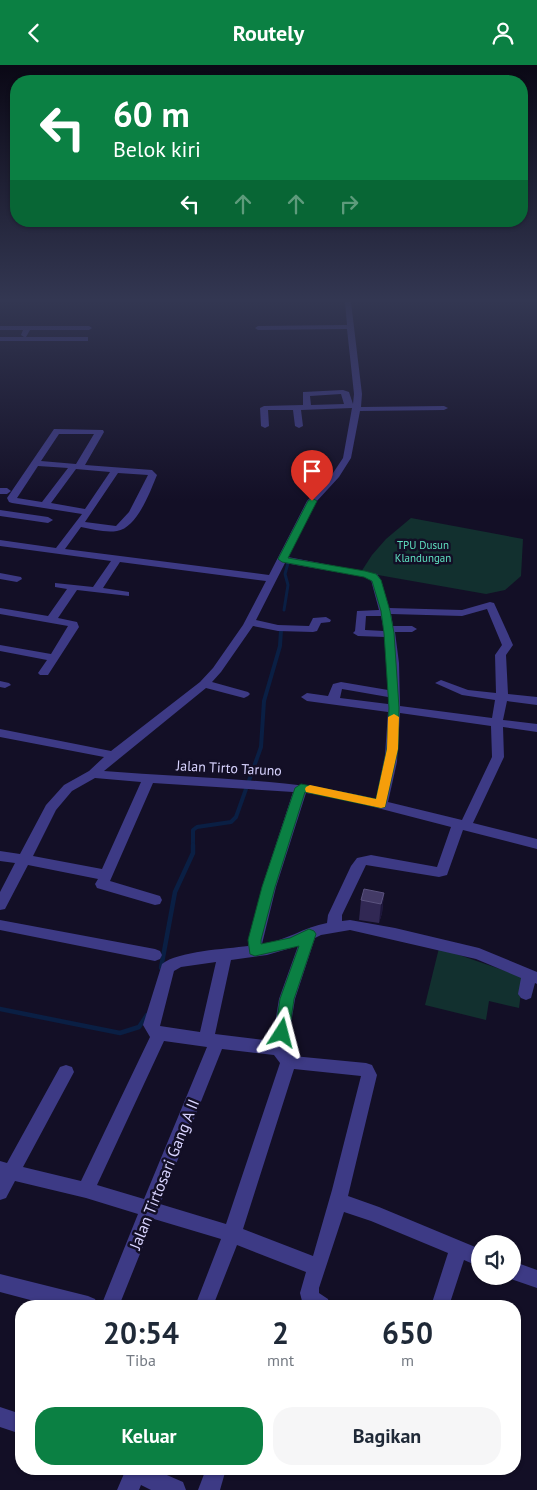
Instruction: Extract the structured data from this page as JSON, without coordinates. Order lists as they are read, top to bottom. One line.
{"streets":{"street":["Jalan Tirto Taruno","Jalan Tirtosari Gang A II"]},"parks":["TPU Dusun Klandungan"],"page":{"header":"Routely","turn":["60 m","Belok kiri"],"eta":["20:54","Tiba","2","mnt","650","m"],"buttons":["Keluar","Bagikan"]}}
